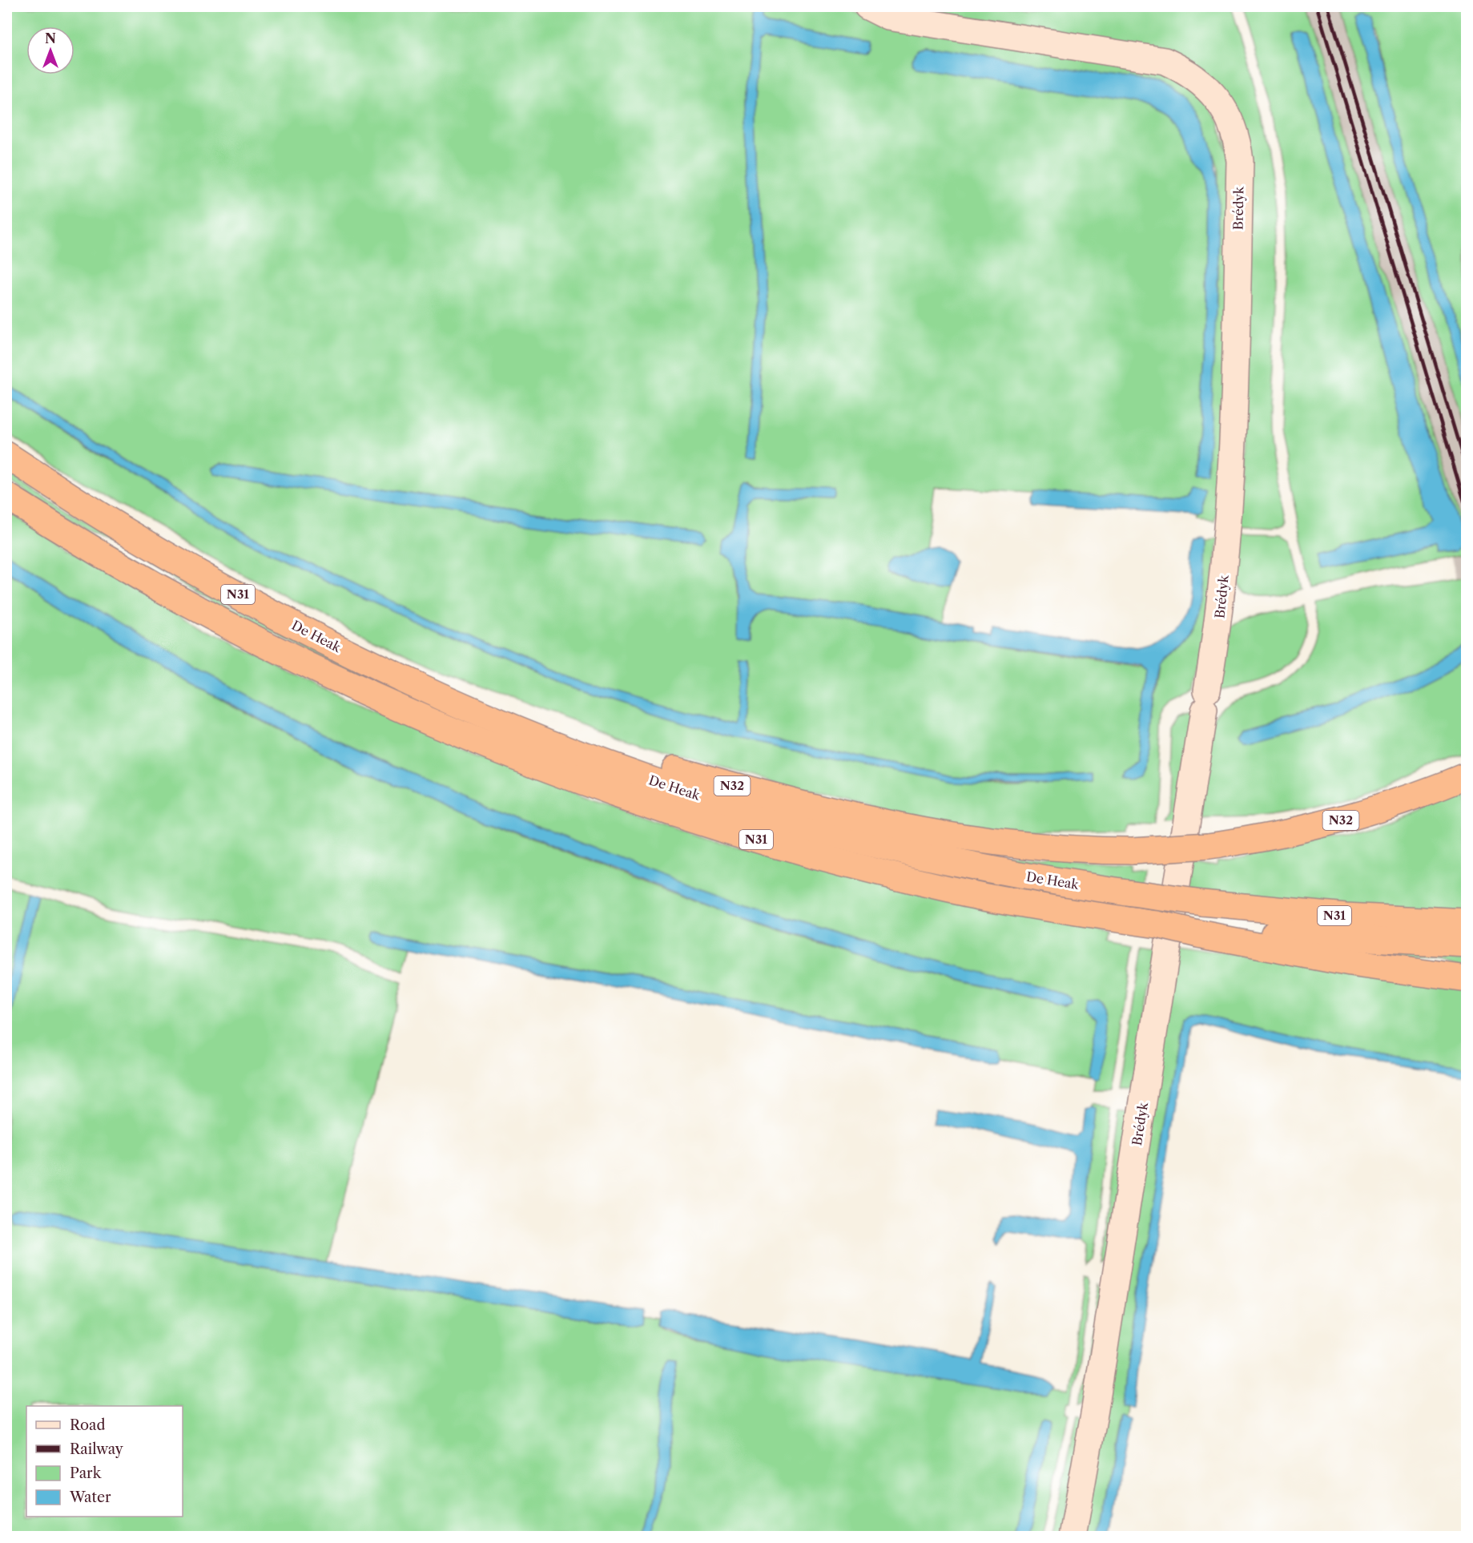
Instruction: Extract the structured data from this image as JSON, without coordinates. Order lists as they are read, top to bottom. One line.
{"streets":{"highway":["N31","De Heak","N32"],"street":["Brédyk"]},"crossings":[["N31","De Heak"],["De Heak","N32"]],"legend":["Road","Railway","Park","Water"],"north":"top"}
